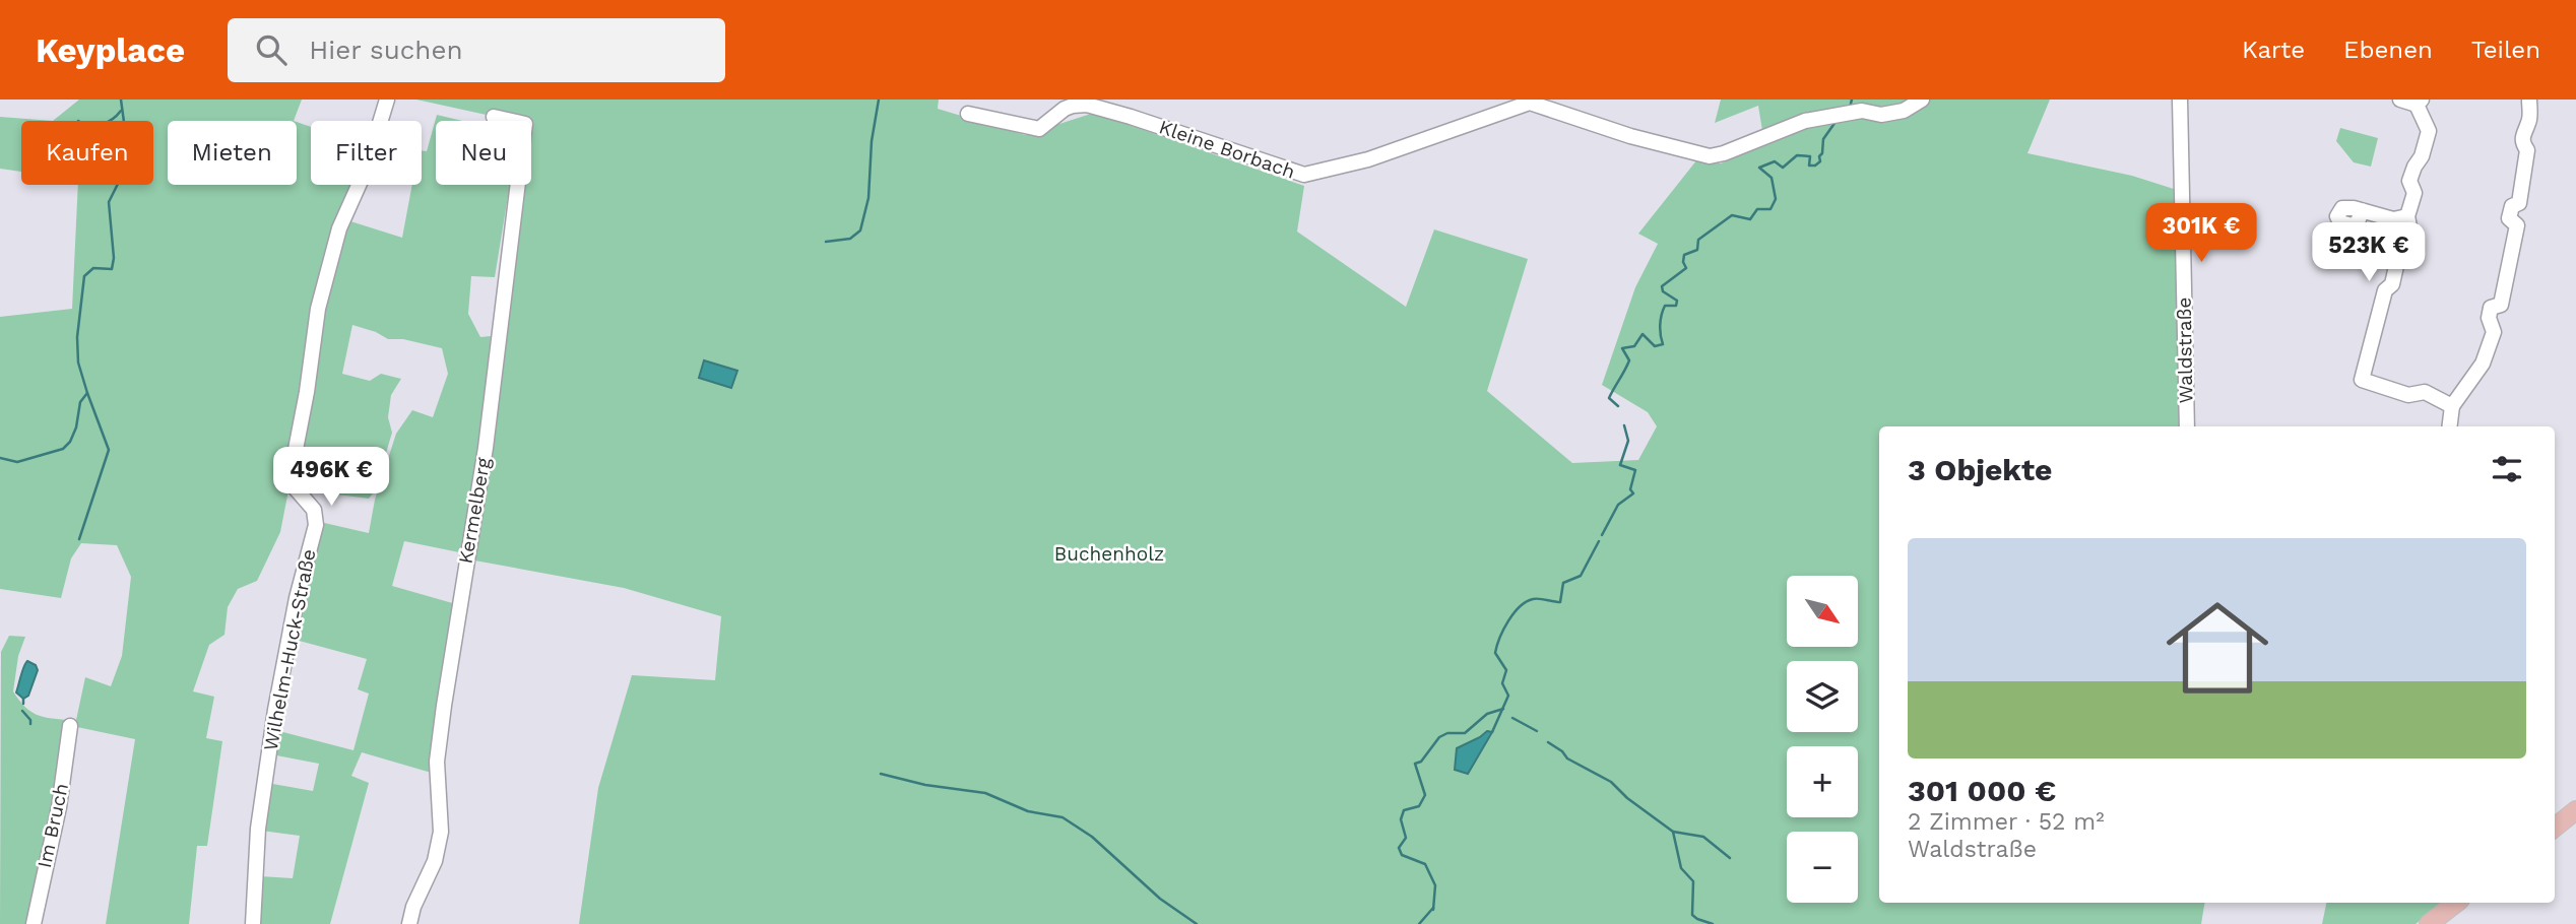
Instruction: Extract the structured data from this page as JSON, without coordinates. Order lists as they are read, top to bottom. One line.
{"streets":{"street":["Kleine Borbach","Waldstraße","Kermelberg","Wilhelm-Huck-Straße","Im Bruch"]},"parks":["Buchenholz"],"north":"bottom right","page":{"header":"Keyplace","search":"Hier suchen","nav":["Karte","Ebenen","Teilen"],"chip":["Kaufen","Mieten","Filter","Neu"],"price":["301K €","523K €","496K €"],"heading":"3 Objekte","list":[{"name":"301 000 €","note":"2 Zimmer · 52 m² · Waldstraße"}],"map_buttons":["+","−"]}}
